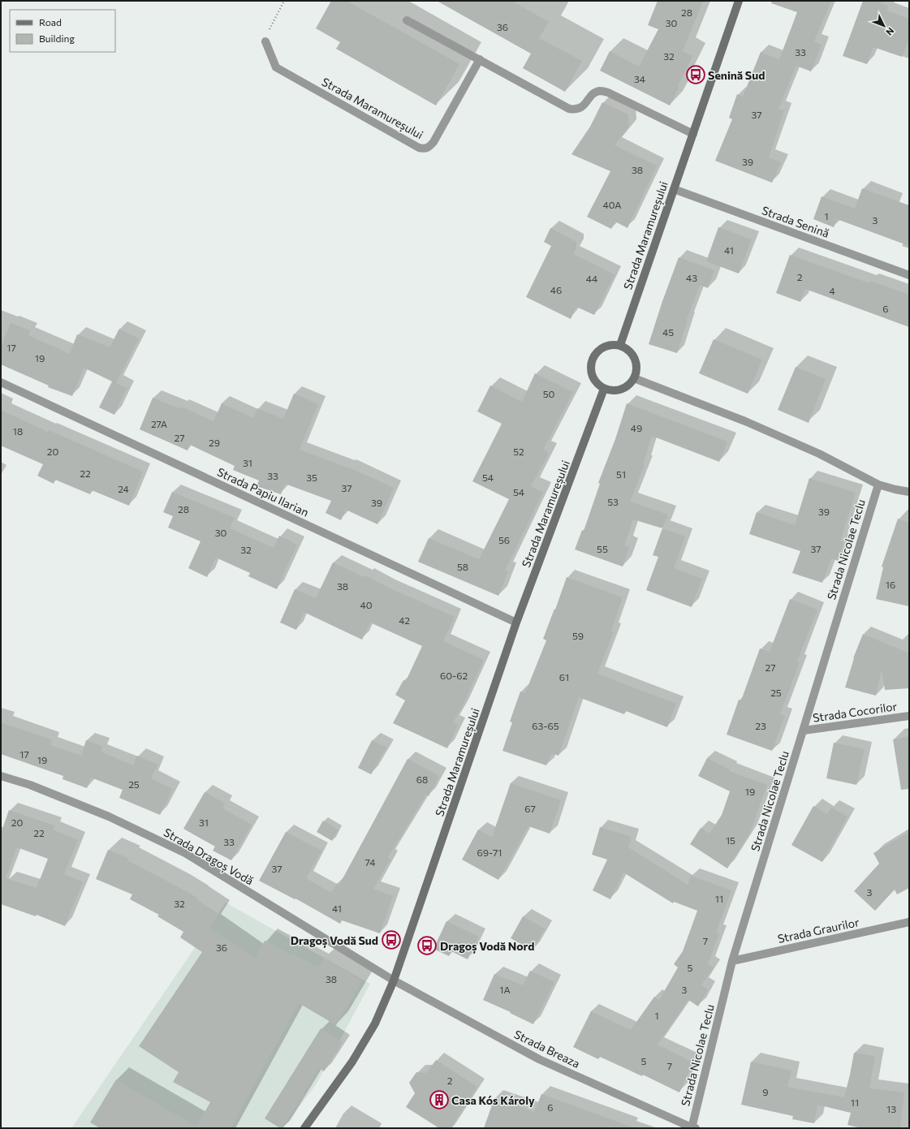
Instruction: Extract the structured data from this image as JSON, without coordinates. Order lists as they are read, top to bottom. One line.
{"streets":{"main road":["Strada Maramureșului"],"street":["Strada Senină","Strada Papiu Ilarian","Strada Nicolae Teclu","Strada Cocorilor","Strada Dragoș Vodă","Strada Graurilor","Strada Breaza"]},"crossings":[["Strada Maramureșului","Strada Senină"],["Strada Maramureșului","Strada Papiu Ilarian"],["Strada Maramureșului","Strada Dragoș Vodă"],["Strada Maramureșului","Strada Breaza"],["Strada Nicolae Teclu","Strada Cocorilor"],["Strada Nicolae Teclu","Strada Graurilor"],["Strada Nicolae Teclu","Strada Breaza"],["Strada Dragoș Vodă","Strada Breaza"]],"places":{"bus stop":["Senină Sud","Dragoș Vodă Sud","Dragoș Vodă Nord"],"building":["Casa Kós Károly"]},"house_numbers":["28","30","36","33","32","34","37","39","38","40A","1","3","41","2","43","44","46","4","6","45","17","19","50","27A","49","18","27","29","20","52","31","22","51","33","35","54","37","24","54","53","39","28","39","30","56","55","37","32","58","16","38","40","42","59","27","60-62","61","25","63-65","23","17","19","68","25","19","67","20","31","22","15","33","69-71","74","37","3","11","32","41","7","36","5","38","1A","3","1","5","7","2","9","11","6","13"],"legend":["Road","Building"],"north":"bottom right"}
